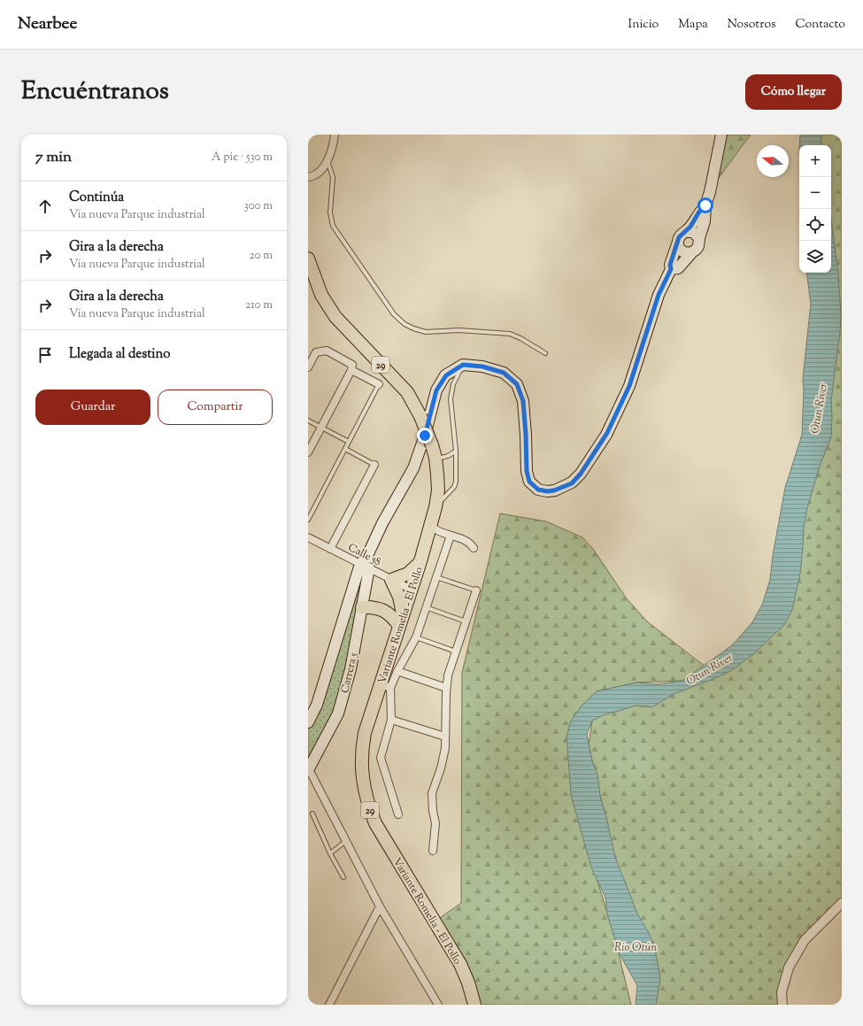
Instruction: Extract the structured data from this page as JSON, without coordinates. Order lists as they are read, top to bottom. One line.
{"streets":{"highway":["29","Variante Romelia - El Pollo"],"main road":["Carrera 5"],"street":["Calle 58"]},"crossings":[["Calle 58","Variante Romelia - El Pollo"],["Calle 58","Carrera 5"]],"water":["Otun River","Río Otún"],"north":"left","page":{"header":"Nearbee","nav":["Inicio","Mapa","Nosotros","Contacto"],"title":"Encuéntranos","buttons":["Cómo llegar",["Guardar","Compartir"]],"heading":["7 min","A pie · 530 m"],"map_buttons":["+","−"],"list":[["Continúa","Vía nueva Parque industrial","300 m"],["Gira a la derecha","Vía nueva Parque industrial","20 m"],["Gira a la derecha","Vía nueva Parque industrial","210 m"],"Llegada al destino"]}}
